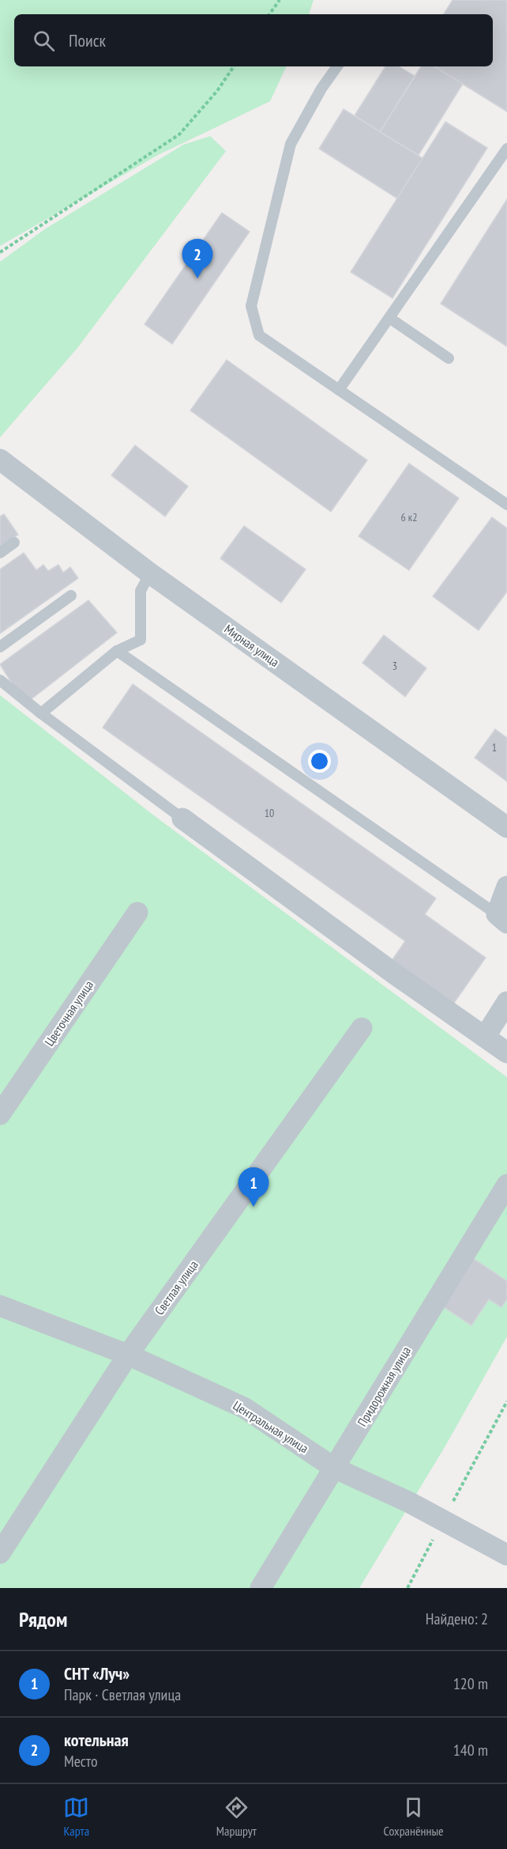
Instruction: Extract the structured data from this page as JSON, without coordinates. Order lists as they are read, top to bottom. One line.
{"streets":{"street":["Мирная улица","Цветочная улица","Светлая улица","Придорожная улица","Центральная улица"]},"crossings":[["Светлая улица","Центральная улица"],["Придорожная улица","Центральная улица"]],"house_numbers":["6 к2","3","1","10"],"page":{"search":"Поиск","pins":["2","1"],"heading":["Рядом","Найдено: 2"],"list":[{"mark":"1","name":"СНТ «Луч»","note":"Парк · Светлая улица","value":"120 m"},{"mark":"2","name":"котельная","note":"Место","value":"140 m"}],"nav":["Карта","Маршрут","Сохранённые"]}}
